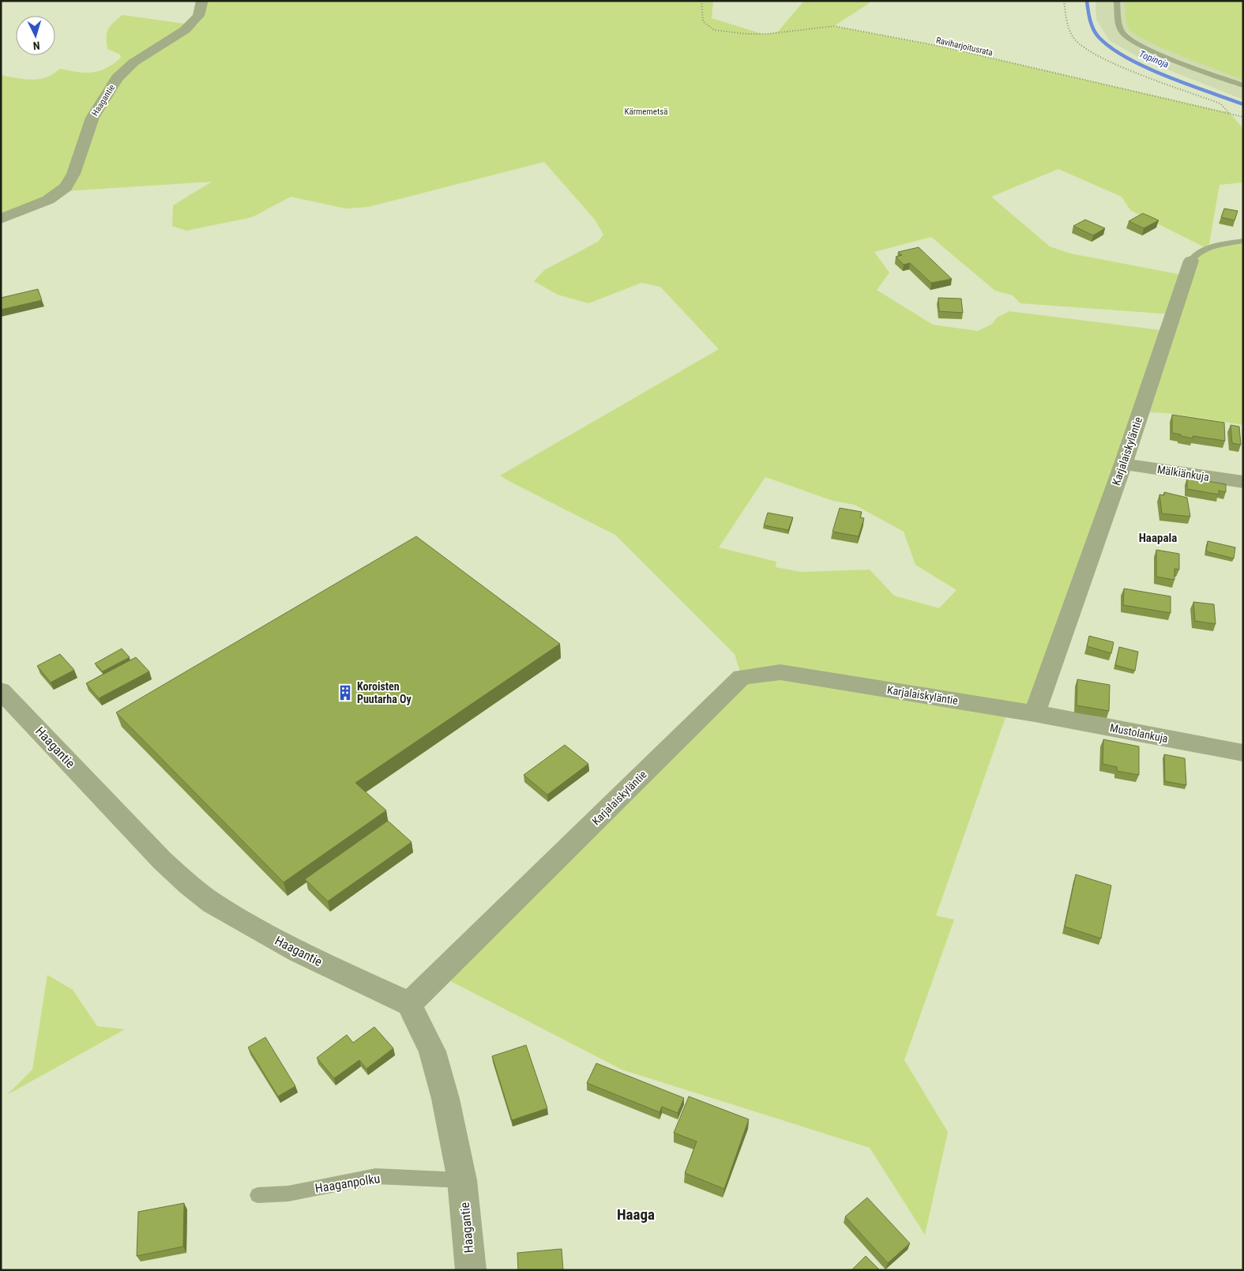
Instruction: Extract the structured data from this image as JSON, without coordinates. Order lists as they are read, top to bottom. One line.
{"streets":{"street":["Haagantie","Karjalaiskyläntie","Mälkiänkuja","Mustolankuja"],"lane":["Haaganpolku"],"path":["Raviharjoitusrata"]},"crossings":[["Haagantie","Karjalaiskyläntie"],["Haagantie","Haaganpolku"],["Karjalaiskyläntie","Mälkiänkuja"],["Karjalaiskyläntie","Mustolankuja"]],"districts":["Haapala","Haaga"],"water":["Topinoja"],"parks":["Kärmemetsä"],"places":{"building":["Koroisten Puutarha Oy"]},"north":"bottom"}
